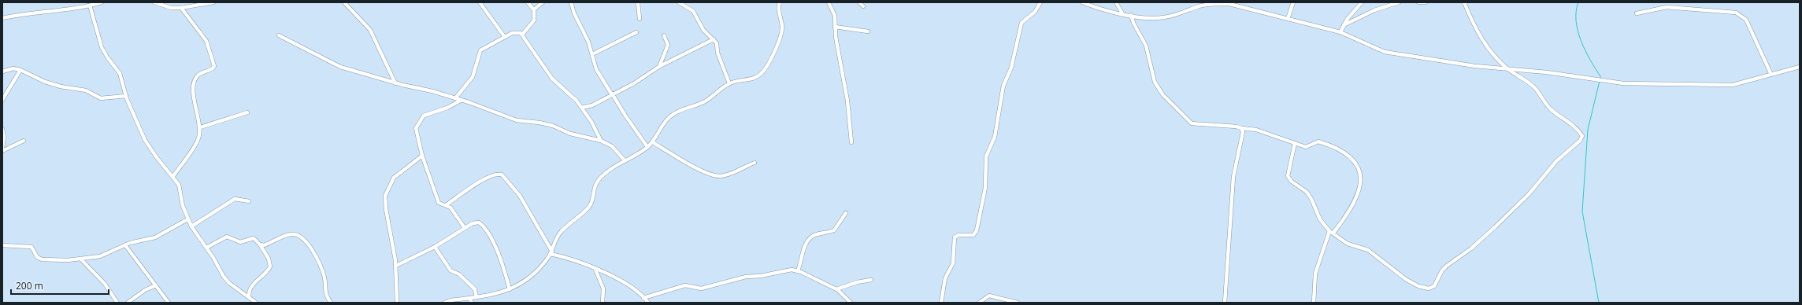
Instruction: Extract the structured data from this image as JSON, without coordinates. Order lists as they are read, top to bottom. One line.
{"scale_bar":"200 m"}
